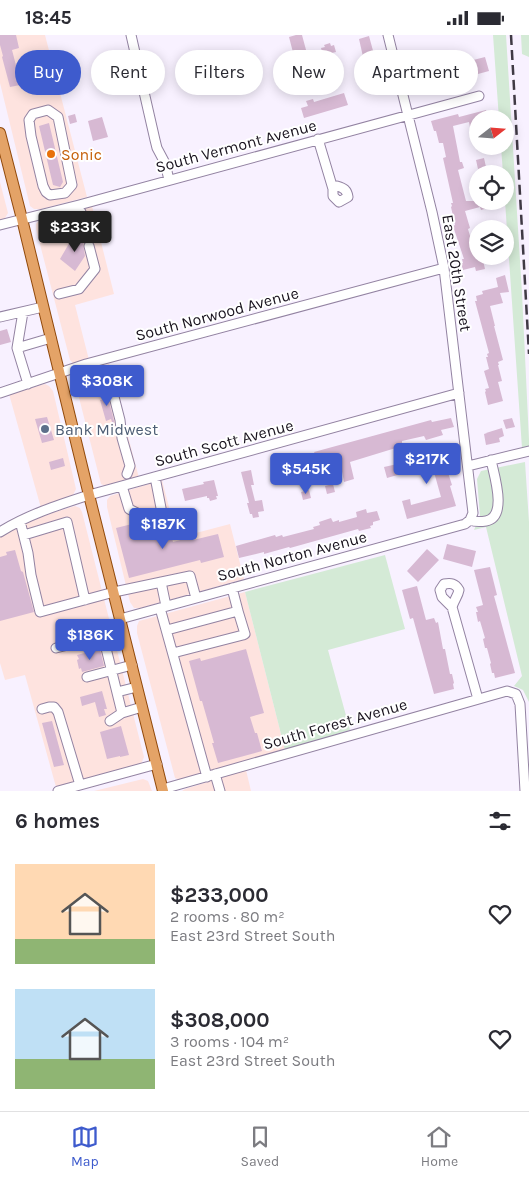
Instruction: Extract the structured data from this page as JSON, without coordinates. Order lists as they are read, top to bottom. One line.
{"streets":{"street":["South Vermont Avenue","East 20th Street","South Norwood Avenue","South Scott Avenue","South Norton Avenue","South Forest Avenue"]},"crossings":[["South Vermont Avenue","East 20th Street"],["East 20th Street","South Norwood Avenue"],["East 20th Street","South Scott Avenue"],["East 20th Street","South Norton Avenue"]],"places":["Sonic","Bank Midwest"],"north":"right","page":{"status":"18:45","chip":["Buy","Rent","Filters","New","Apartment"],"price":["$233K","$308K","$217K","$545K","$187K","$186K"],"heading":"6 homes","list":[{"name":"$233,000","note":"2 rooms · 80 m² · East 23rd Street South"},{"name":"$308,000","note":"3 rooms · 104 m² · East 23rd Street South"}],"tabs":["Map","Saved","Home"]}}
